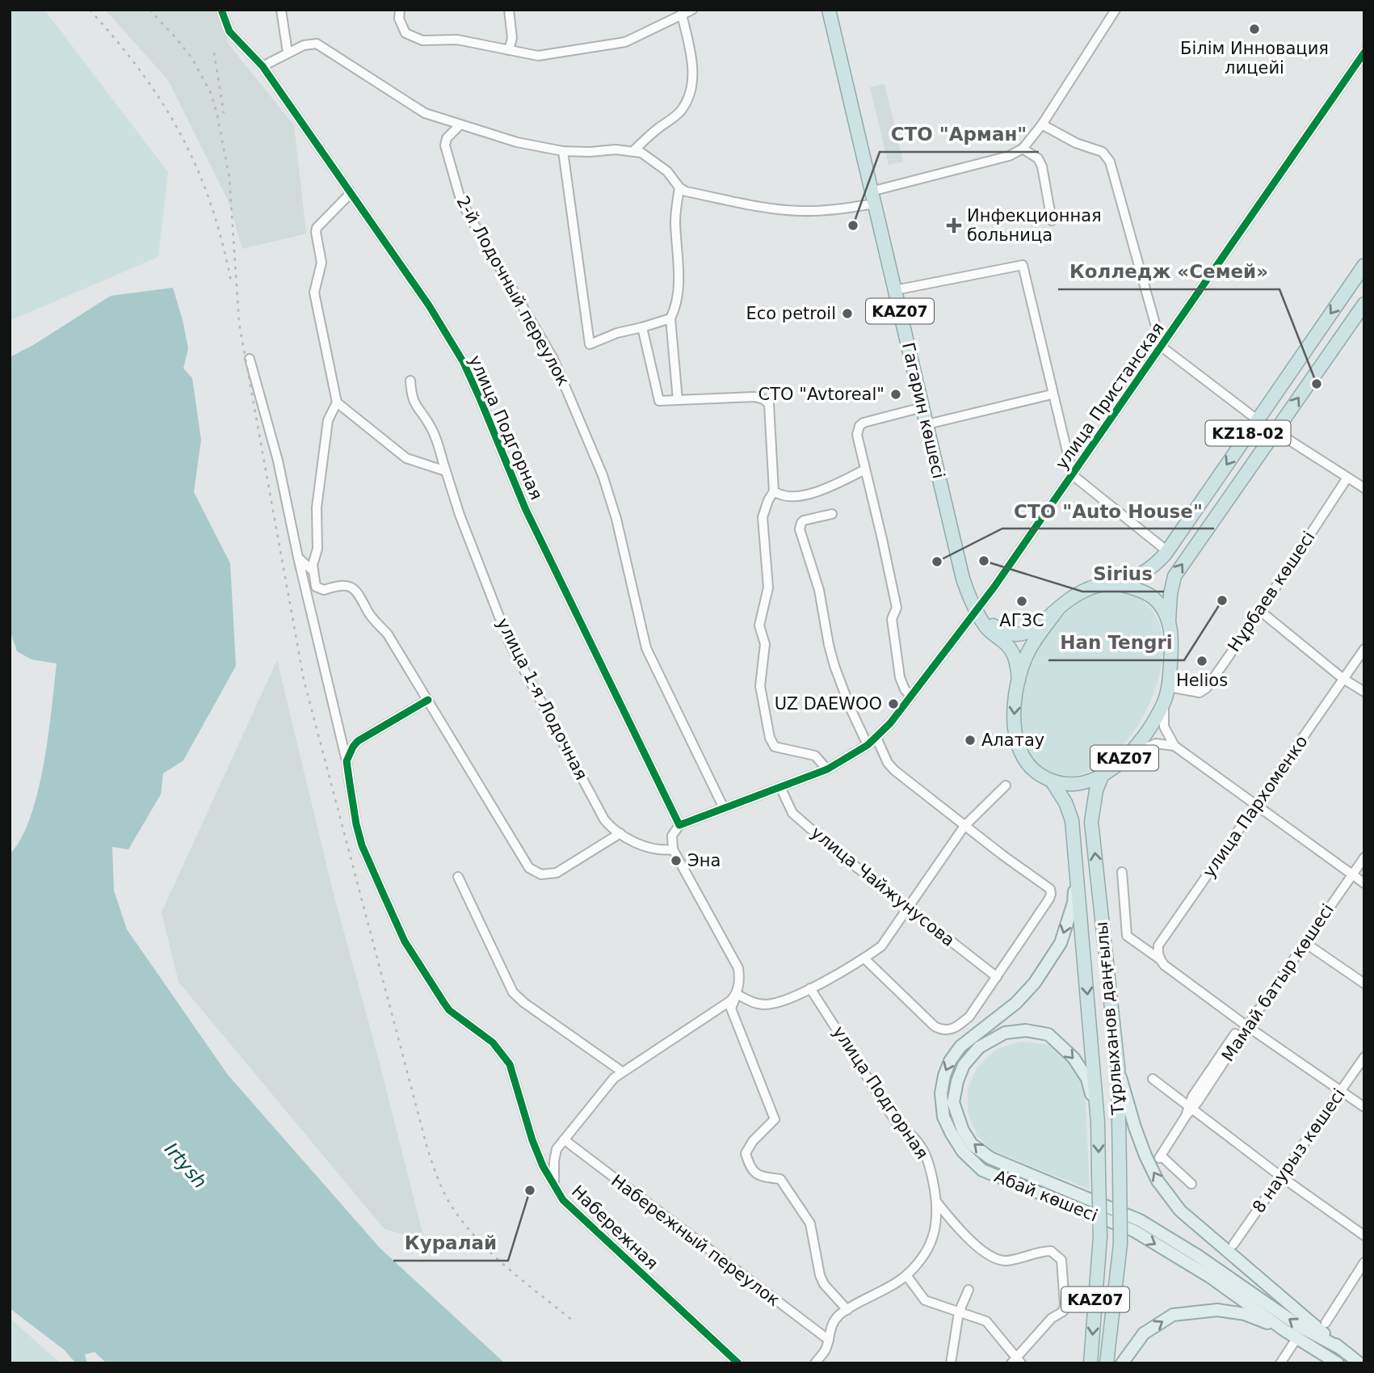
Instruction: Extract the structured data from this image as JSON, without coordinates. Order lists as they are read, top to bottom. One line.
{"streets":{"highway":["KAZ07","Гагарин көшесі","KZ18-02","Тұрлыханов даңғылы"],"main road":["Абай көшесі"],"street":["2-й Лодочный переулок","улица Пристанская","улица Подгорная","Нұрбаев көшесі","улица 1-я Лодочная","улица Пархоменко","улица Чайжунусова","Мамай батыр көшесі","8 наурыз көшесі","Набережная","Набережный переулок"]},"crossings":[["2-й Лодочный переулок","улица Пристанская"],["KAZ07","улица Пристанская"],["KAZ07","Гагарин көшесі"],["KAZ07","KZ18-02"],["KAZ07","Нұрбаев көшесі"],["KAZ07","Тұрлыханов даңғылы"],["улица Пристанская","Гагарин көшесі"],["улица Пристанская","улица Подгорная"],["улица Пристанская","улица Чайжунусова"],["KZ18-02","Нұрбаев көшесі"],["KZ18-02","Тұрлыханов даңғылы"],["Нұрбаев көшесі","Тұрлыханов даңғылы"],["Тұрлыханов даңғылы","Абай көшесі"]],"water":["Irtysh"],"places":{"other":["Білім Инновация лицейі","СТО \"Арман\"","Eco petroil","Колледж «Семей»","СТО \"Avtoreal\"","Sirius","СТО \"Auto House\"","Han Tengri","АГЗС","Helios","UZ DAEWOO","Алатау","Эна","Куралай"],"health":["Инфекционная больница"]}}
